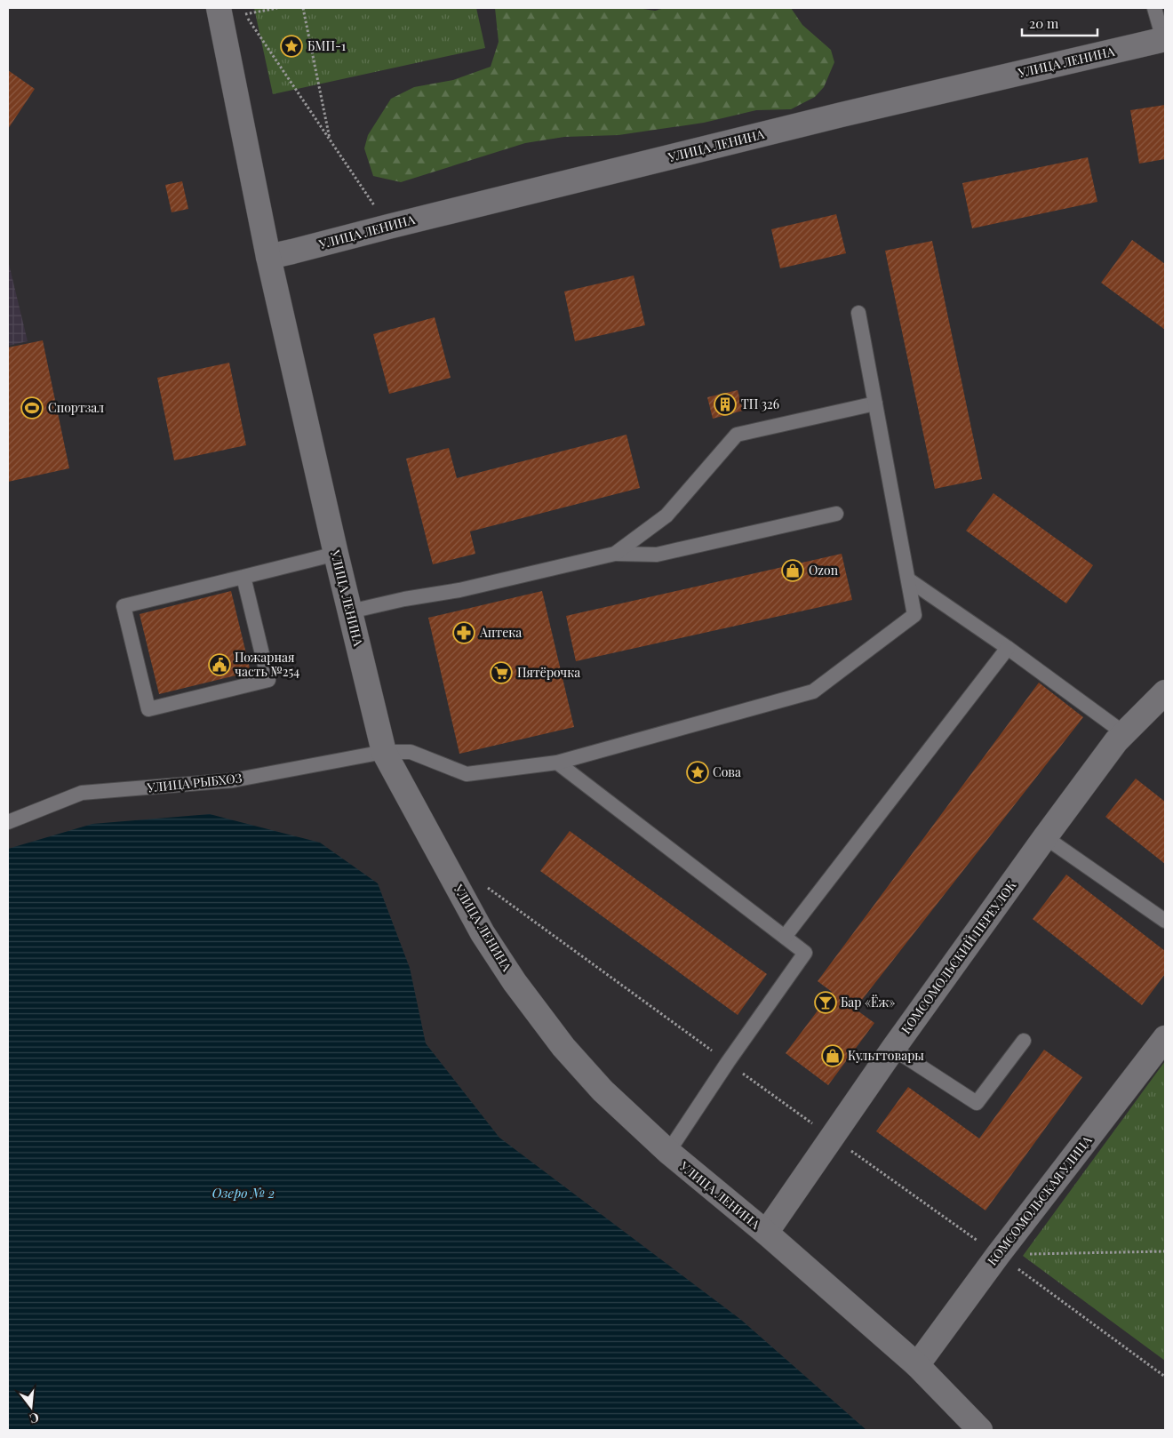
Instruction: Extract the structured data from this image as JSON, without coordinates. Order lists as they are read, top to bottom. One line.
{"streets":{"street":["УЛИЦА ЛЕНИНА","КОМСОМОЛЬСКИЙ ПЕРЕУЛОК","КОМСОМОЛЬСКАЯ УЛИЦА"],"lane":["УЛИЦА РЫБХОЗ"]},"crossings":[["УЛИЦА ЛЕНИНА","УЛИЦА РЫБХОЗ"],["УЛИЦА ЛЕНИНА","КОМСОМОЛЬСКИЙ ПЕРЕУЛОК"],["УЛИЦА ЛЕНИНА","КОМСОМОЛЬСКАЯ УЛИЦА"]],"water":["Озеро № 2"],"places":{"place":["БМП-1","Сова"],"building":["ТП 326"],"sports":["Спортзал"],"shop":["Ozon","Культтовары"],"pharmacy":["Аптека"],"public building":["Пожарная часть №254"],"supermarket":["Пятёрочка"],"bar":["Бар «Ёж»"]},"scale_bar":"20 m","north":"bottom"}
